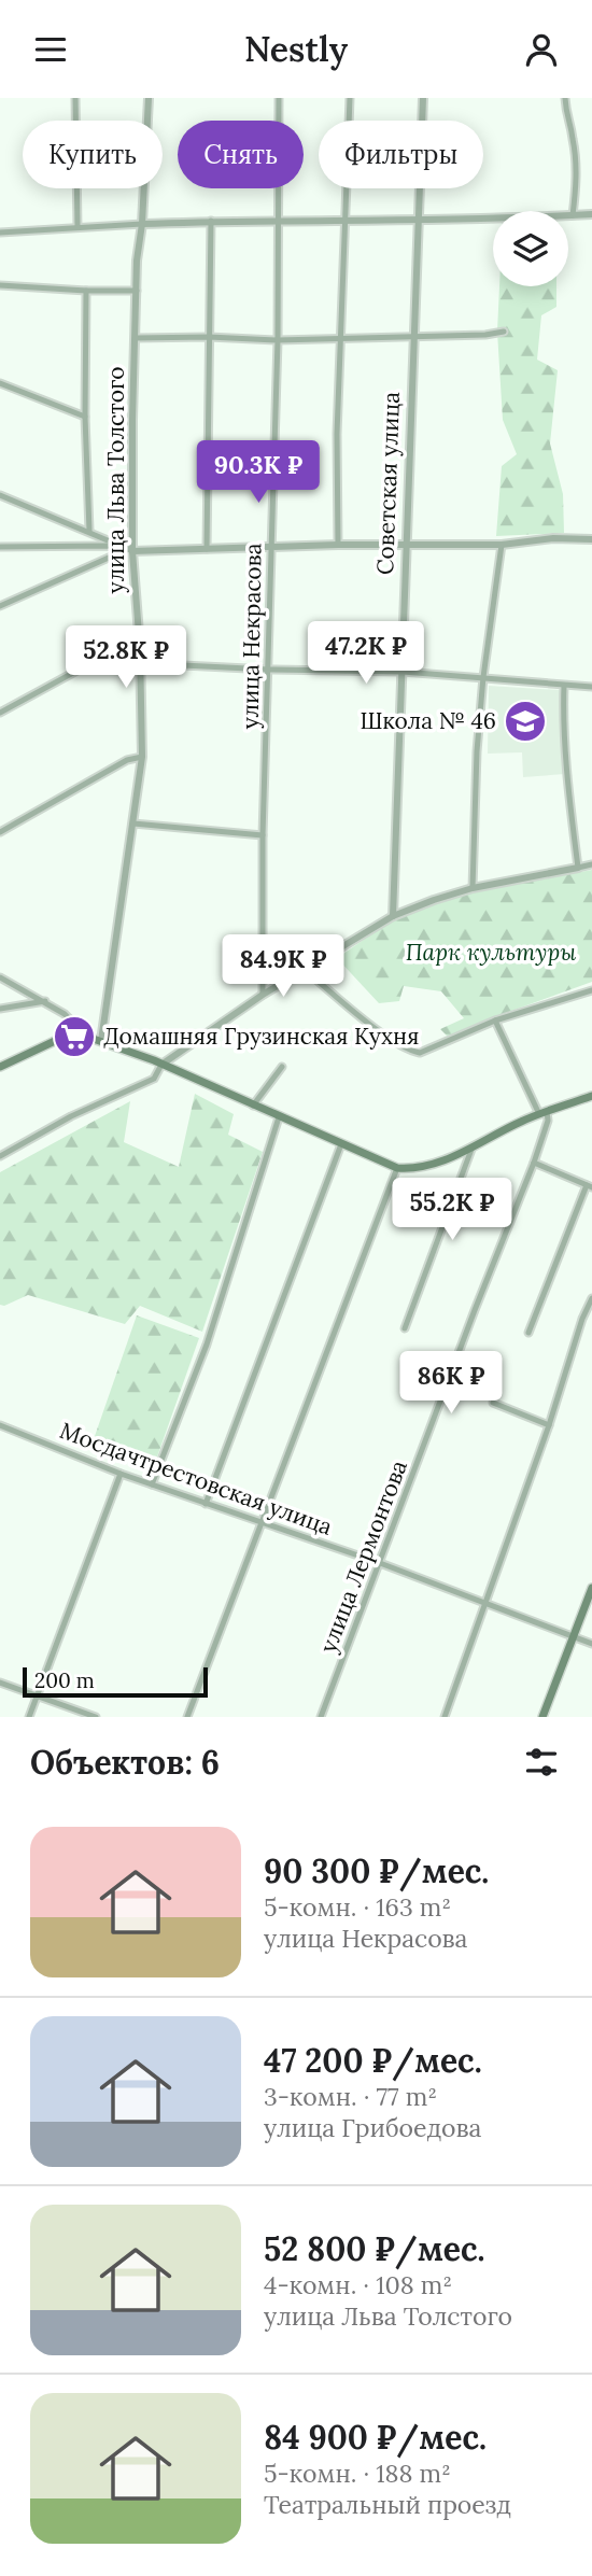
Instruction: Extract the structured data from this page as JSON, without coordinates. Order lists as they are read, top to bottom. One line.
{"streets":{"street":["улица Льва Толстого","Советская улица","улица Некрасова","Мосдачтрестовская улица","улица Лермонтова"]},"crossings":[["Мосдачтрестовская улица","улица Лермонтова"]],"parks":["Парк культуры"],"places":{"school or university":["Школа № 46"],"supermarket":["Домашняя Грузинская Кухня"]},"scale_bar":"200 m","page":{"header":"Nestly","chip":["Купить","Снять","Фильтры"],"price":["90.3K ₽","47.2K ₽","52.8K ₽","84.9K ₽","55.2K ₽","86K ₽"],"scale":"200 m","heading":"Объектов: 6","list":[{"name":"90 300 ₽/мес.","note":"5-комн. · 163 m² · улица Некрасова"},{"name":"47 200 ₽/мес.","note":"3-комн. · 77 m² · улица Грибоедова"},{"name":"52 800 ₽/мес.","note":"4-комн. · 108 m² · улица Льва Толстого"},{"name":"84 900 ₽/мес.","note":"5-комн. · 188 m² · Театральный проезд"}]}}
